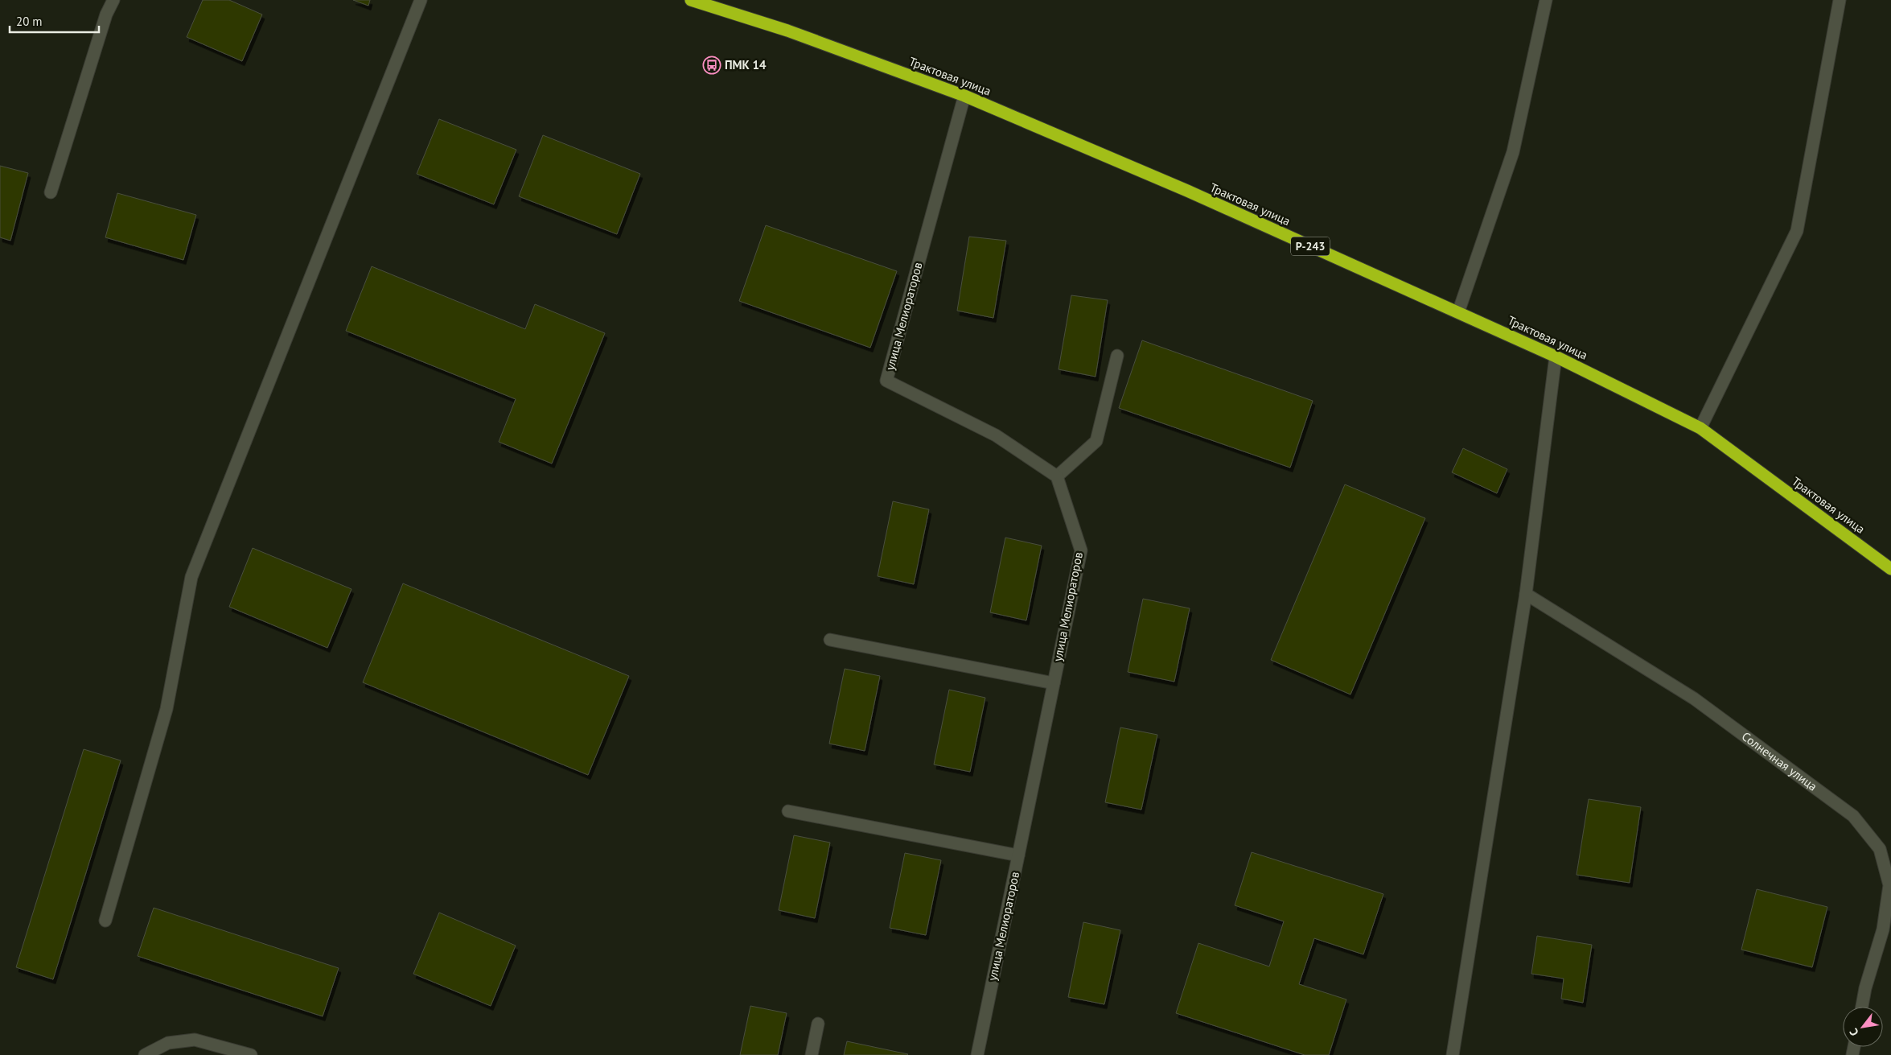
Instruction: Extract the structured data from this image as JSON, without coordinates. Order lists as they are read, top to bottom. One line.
{"streets":{"highway":["Трактовая улица","Р-243"],"street":["улица Мелиораторов","Солнечная улица"]},"crossings":[["Трактовая улица","улица Мелиораторов"]],"places":{"bus stop":["ПМК 14"]},"scale_bar":"20 m","north":"bottom left"}
